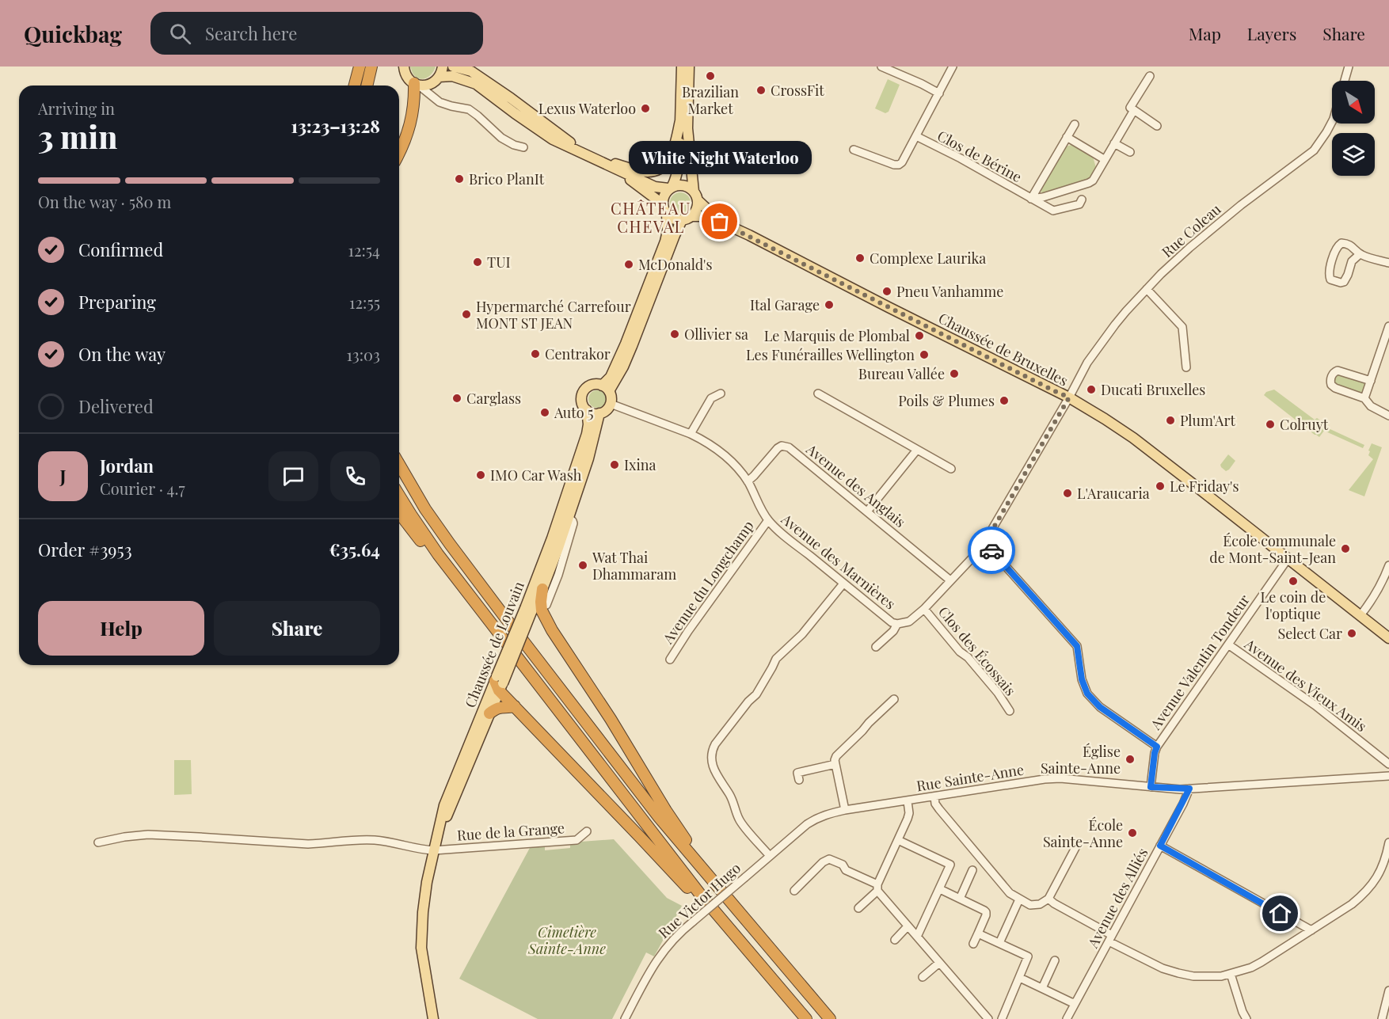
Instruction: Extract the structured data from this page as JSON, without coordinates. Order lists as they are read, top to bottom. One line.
{"streets":{"main road":["Chaussée de Bruxelles","Chaussée de Louvain"],"street":["Clos de Bérine","Rue Coleau","Avenue des Anglais","Avenue des Marnières","Avenue du Longchamp","Clos des Écossais","Avenue Valentin Tondeur","Avenue des Vieux Amis","Rue Sainte-Anne","Rue de la Grange","Avenue des Alliés","Rue Victor Hugo"]},"crossings":[["Rue Coleau","Chaussée de Bruxelles"],["Chaussée de Bruxelles","Avenue Valentin Tondeur"],["Avenue des Anglais","Avenue des Marnières"],["Avenue des Marnières","Avenue du Longchamp"],["Avenue des Marnières","Chaussée de Louvain"],["Chaussée de Louvain","Rue de la Grange"],["Avenue Valentin Tondeur","Avenue des Vieux Amis"],["Avenue Valentin Tondeur","Rue Sainte-Anne"],["Rue Sainte-Anne","Avenue des Alliés"],["Rue Sainte-Anne","Rue Victor Hugo"]],"districts":["CHÂTEAU CHEVAL"],"parks":["Cimetière Sainte-Anne"],"places":["Brazilian Market","CrossFit","Lexus Waterloo","Brico PlanIt","White Night Waterloo","Complexe Laurika","TUI","McDonald's","Pneu Vanhamme","Ital Garage","Hypermarché Carrefour MONT ST JEAN","Ollivier sa","Le Marquis de Plombal","Centrakor","Les Funérailles Wellington","Bureau Vallée","Ducati Bruxelles","Carglass","Poils & Plumes","Auto 5","Plum'Art","Colruyt","Ixina","IMO Car Wash","Le Friday's","L'Araucaria","École communale de Mont-Saint-Jean","Wat Thai Dhammaram","Le coin de l'optique","Select Car","Église Sainte-Anne","École Sainte-Anne"],"north":"bottom right","page":{"header":"Quickbag","search":"Search here","nav":["Map","Layers","Share"],"heading":["3 min","Arriving in","13:23–13:28"],"panel":["Jordan","Courier · 4.7","Order #3953","€35.64"],"bubble":"White Night Waterloo","bar":"On the way · 580 m","list":[["Confirmed","12:54"],["Preparing","12:55"],["On the way","13:03"],"Delivered"],"round":"J","buttons":["Help","Share"]}}
